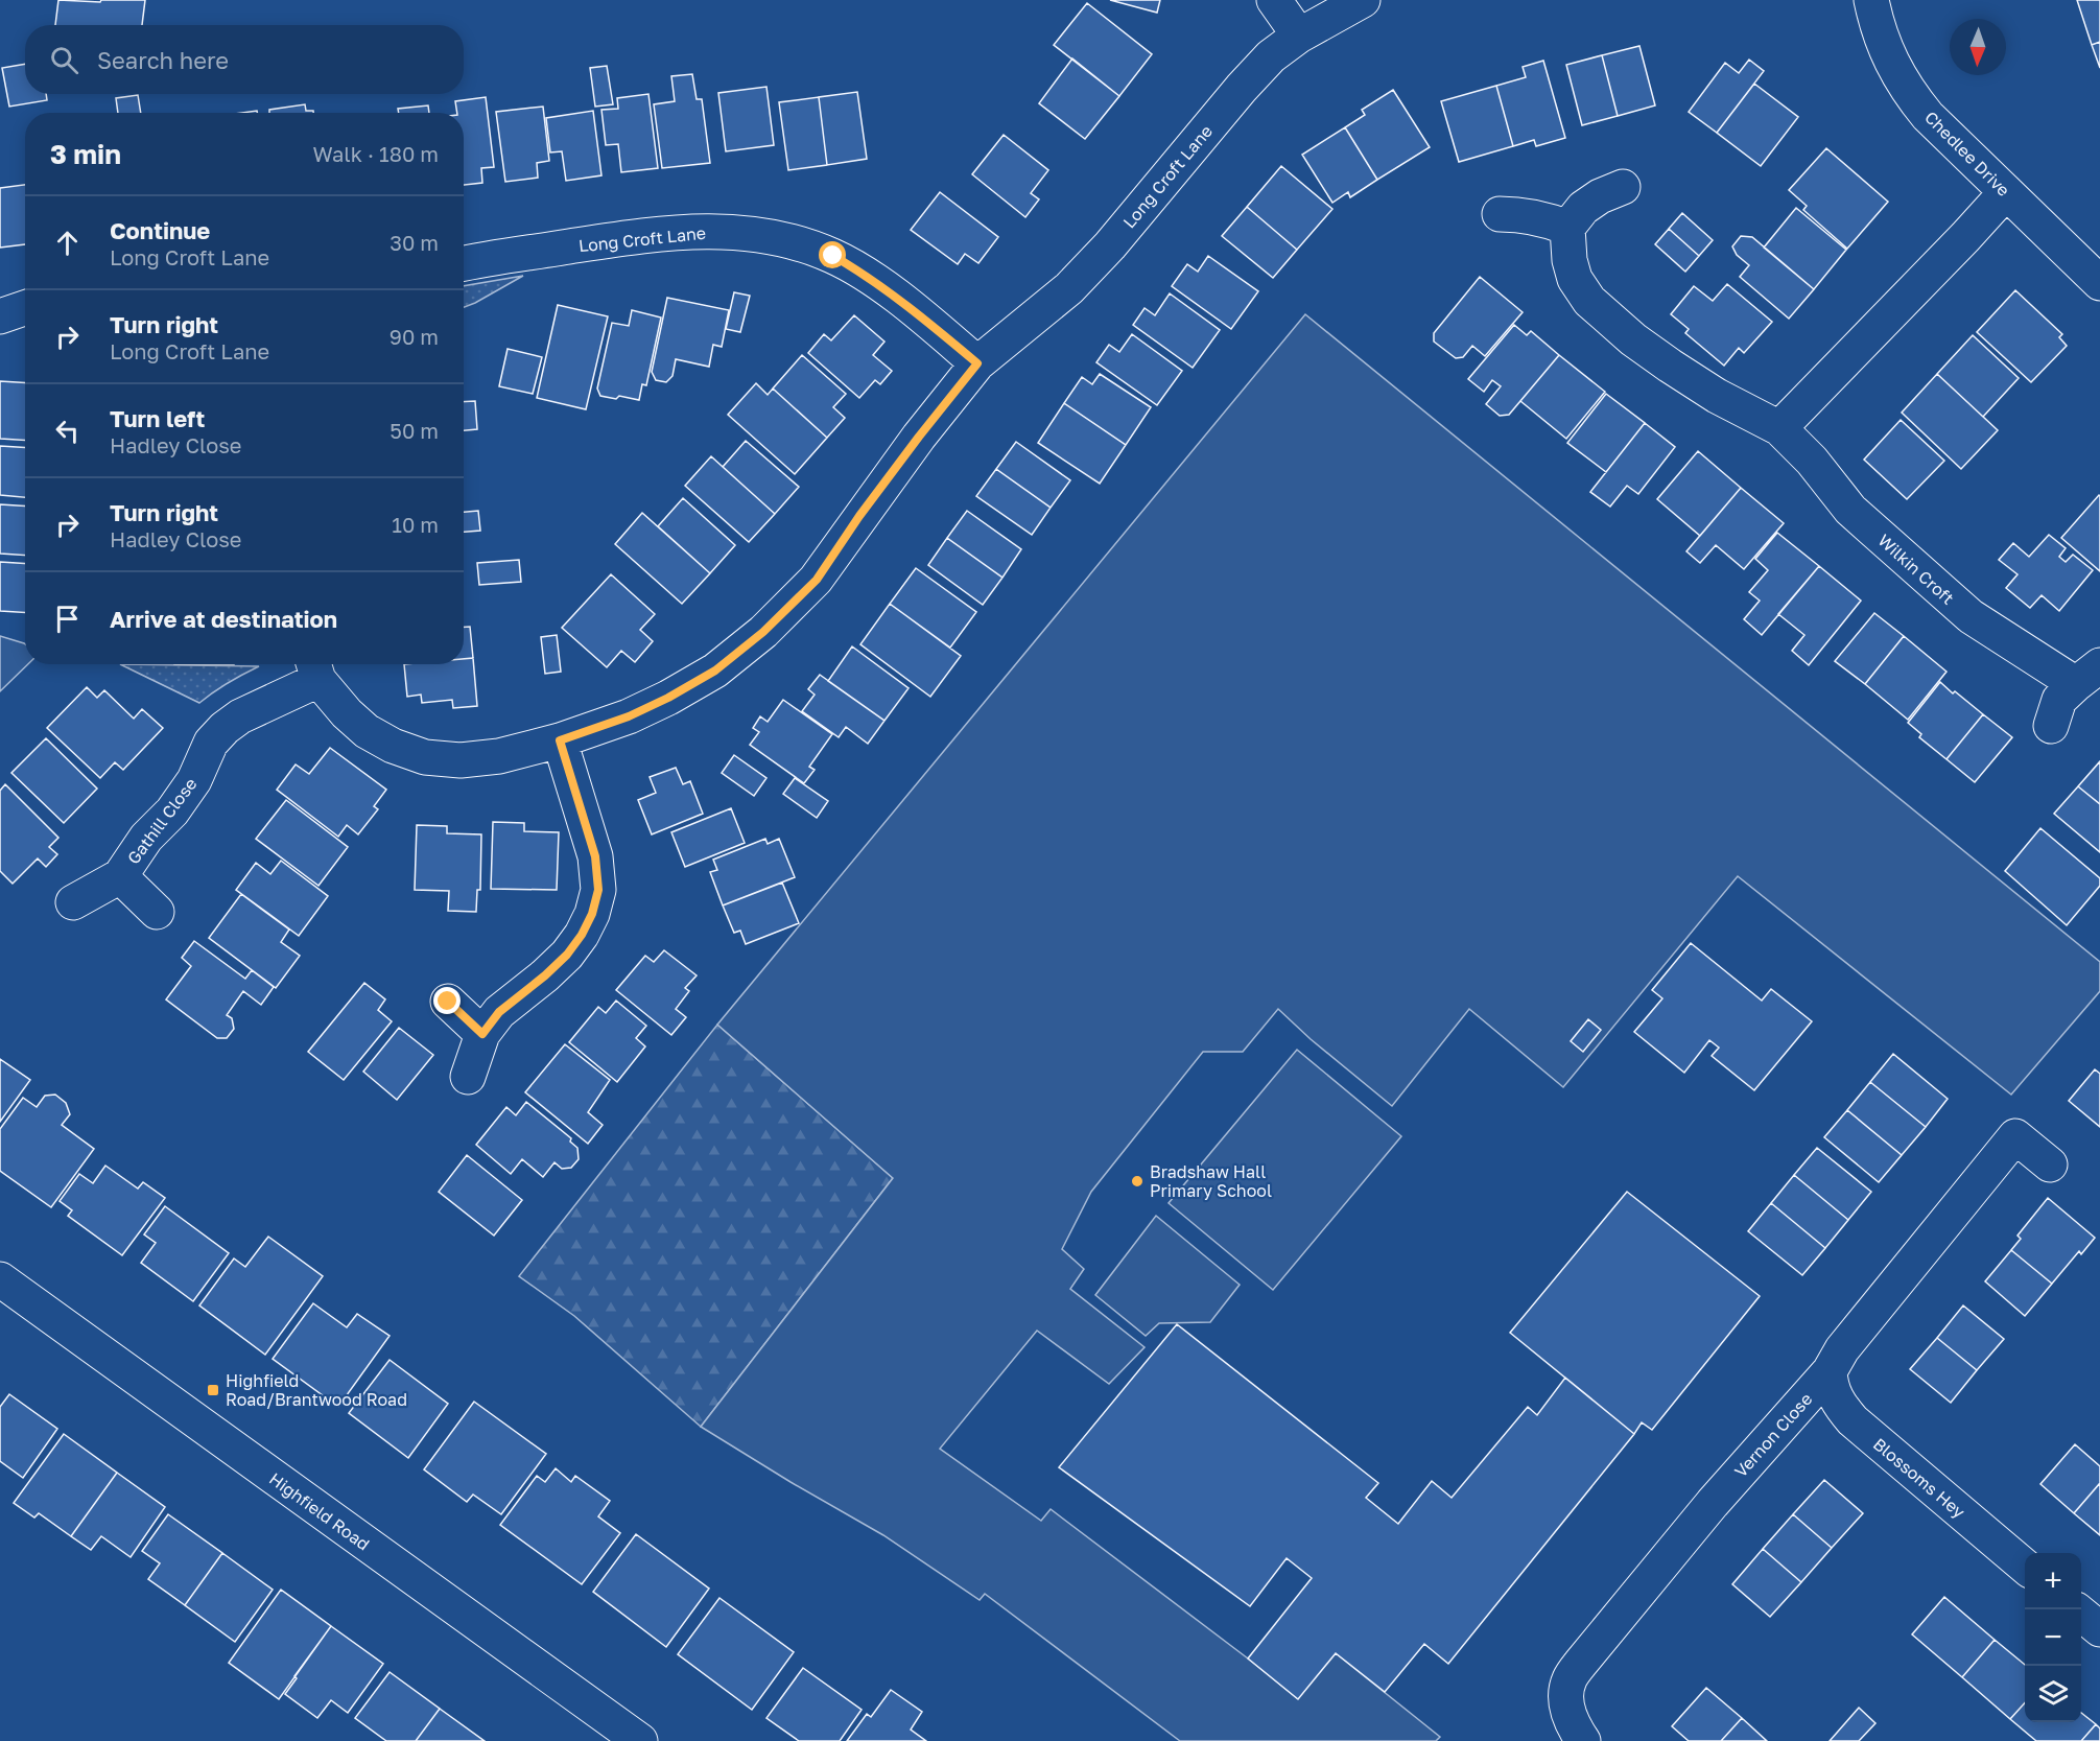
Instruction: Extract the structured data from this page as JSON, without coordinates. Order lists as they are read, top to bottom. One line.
{"streets":{"street":["Chedlee Drive","Long Croft Lane","Wilkin Croft","Gathill Close","Vernon Close","Blossoms Hey","Highfield Road"]},"crossings":[["Long Croft Lane","Gathill Close"],["Vernon Close","Blossoms Hey"]],"places":{"other":["Bradshaw Hall Primary School"],"transit":["Highfield Road/Brantwood Road"]},"north":"bottom","page":{"search":"Search here","heading":["3 min","Walk · 180 m"],"list":[["Continue","Long Croft Lane","30 m"],["Turn right","Long Croft Lane","90 m"],["Turn left","Hadley Close","50 m"],["Turn right","Hadley Close","10 m"],"Arrive at destination"],"map_buttons":["+","−"]}}
